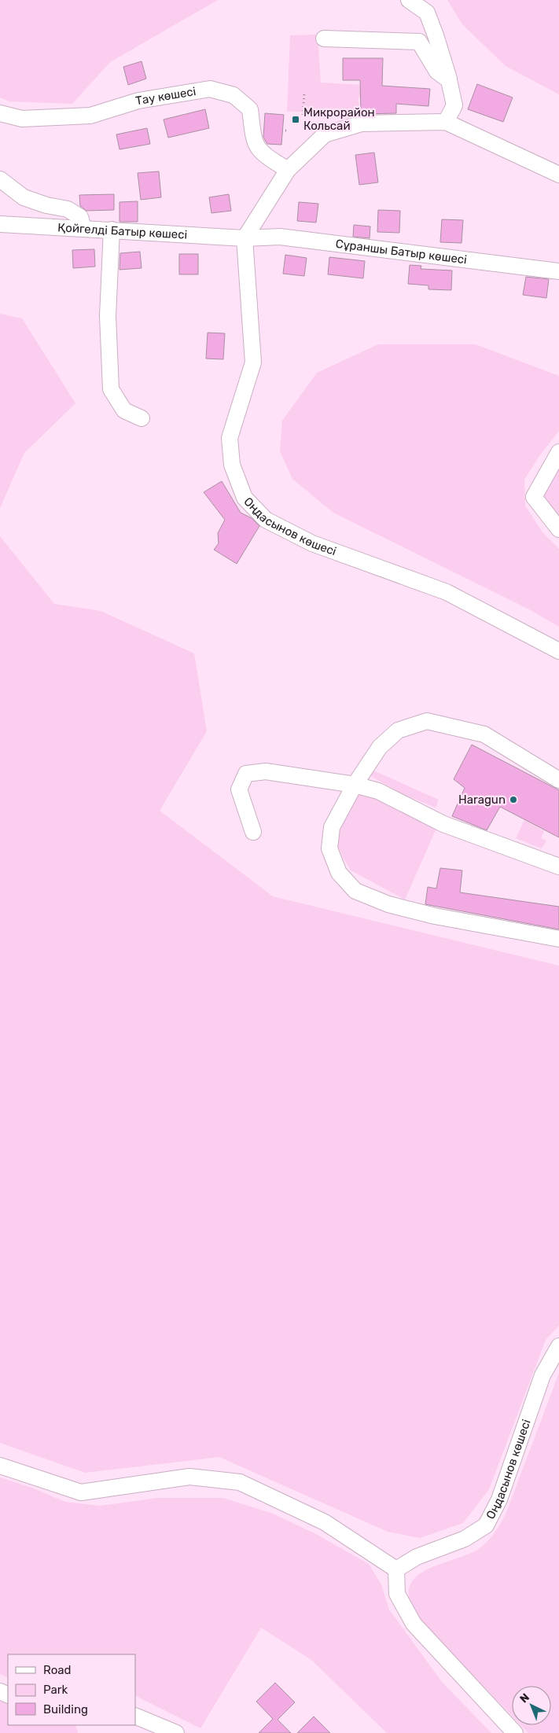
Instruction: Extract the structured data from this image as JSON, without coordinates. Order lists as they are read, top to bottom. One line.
{"streets":{"street":["Тау көшесі","Қойгелді Батыр көшесі","Сұраншы Батыр көшесі","Оңдасынов көшесі"]},"crossings":[["Қойгелді Батыр көшесі","Сұраншы Батыр көшесі"],["Қойгелді Батыр көшесі","Оңдасынов көшесі"],["Сұраншы Батыр көшесі","Оңдасынов көшесі"]],"places":{"transit":["Микрорайон Кольсай"],"other":["Haragun"]},"legend":["Road","Park","Building"],"north":"top left"}
